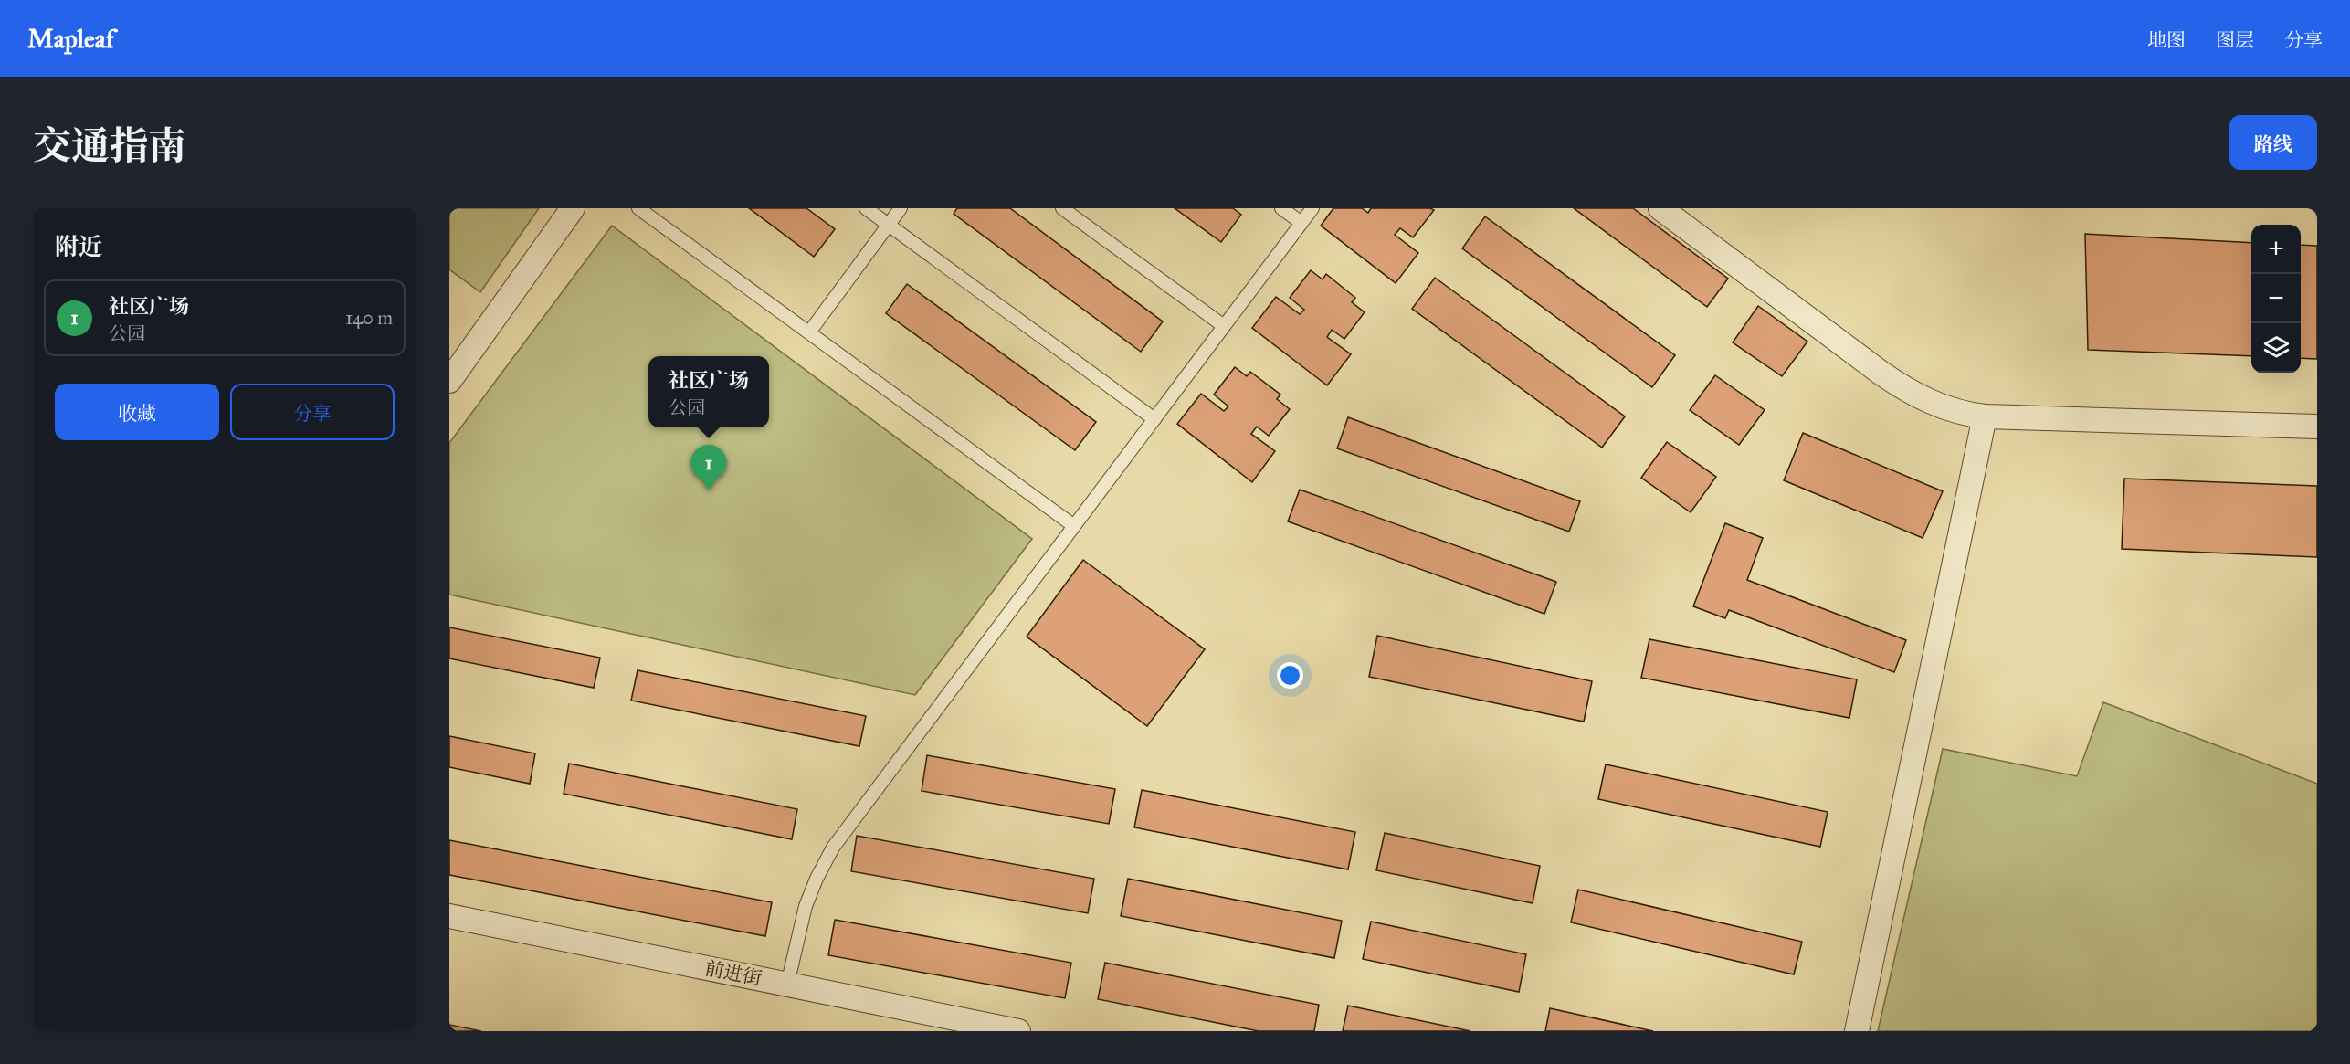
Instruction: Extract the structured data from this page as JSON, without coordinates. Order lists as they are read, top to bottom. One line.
{"streets":{"street":["前进街"]},"page":{"header":"Mapleaf","nav":["地图","图层","分享"],"title":"交通指南","buttons":["路线",["收藏","分享"]],"heading":"附近","map_buttons":["+","−"],"list":[{"mark":"1","name":"社区广场","note":"公园","value":"140 m"}],"popup":["社区广场","公园"],"pins":"1"}}
